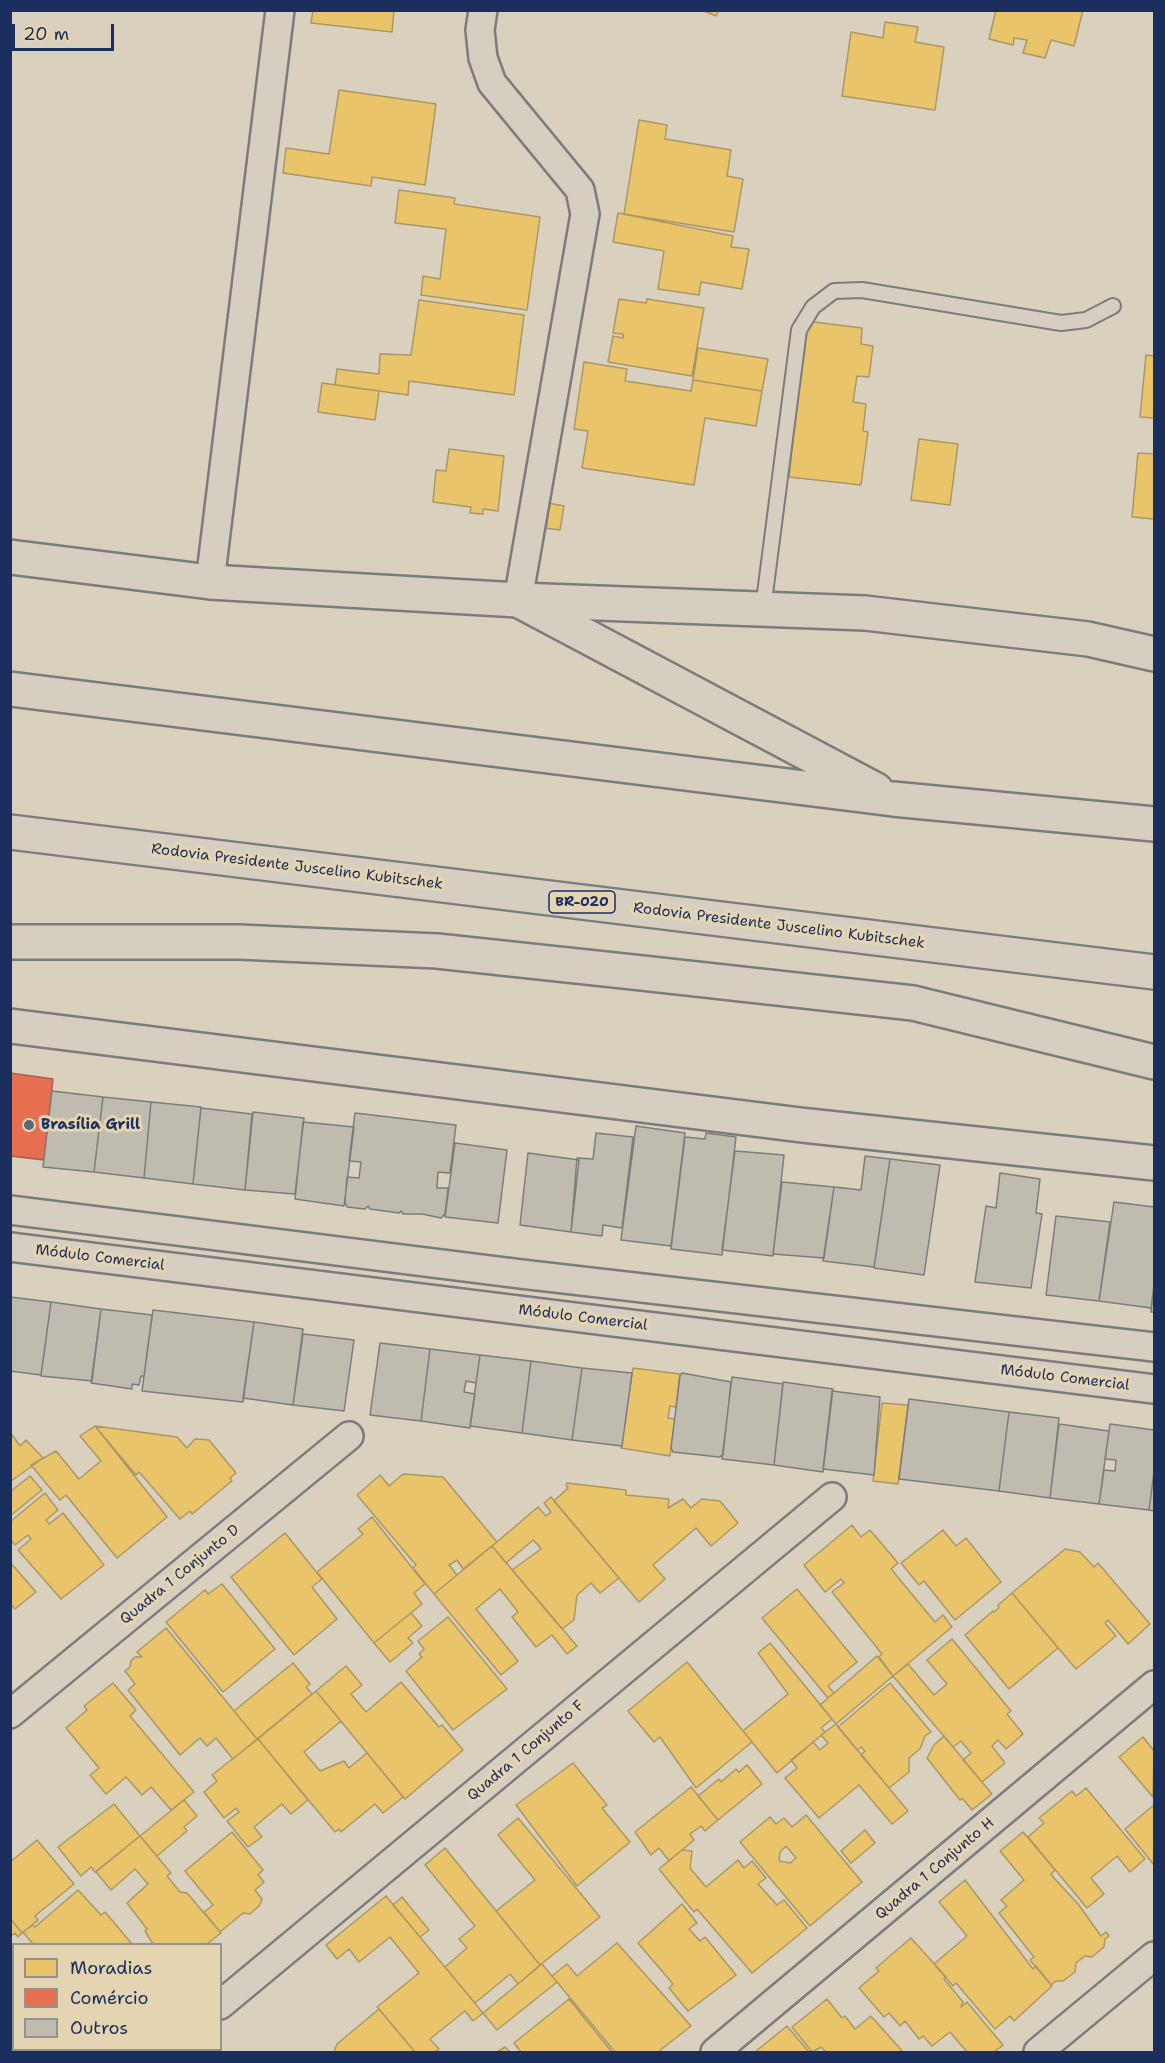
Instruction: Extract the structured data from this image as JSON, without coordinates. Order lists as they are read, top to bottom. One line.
{"streets":{"main road":["Rodovia Presidente Juscelino Kubitschek","BR-020"],"street":["Módulo Comercial","Quadra 1 Conjunto D","Quadra 1 Conjunto F","Quadra 1 Conjunto H"]},"places":["Brasília Grill"],"legend":["Moradias","Comércio","Outros"],"scale_bar":"20 m"}
